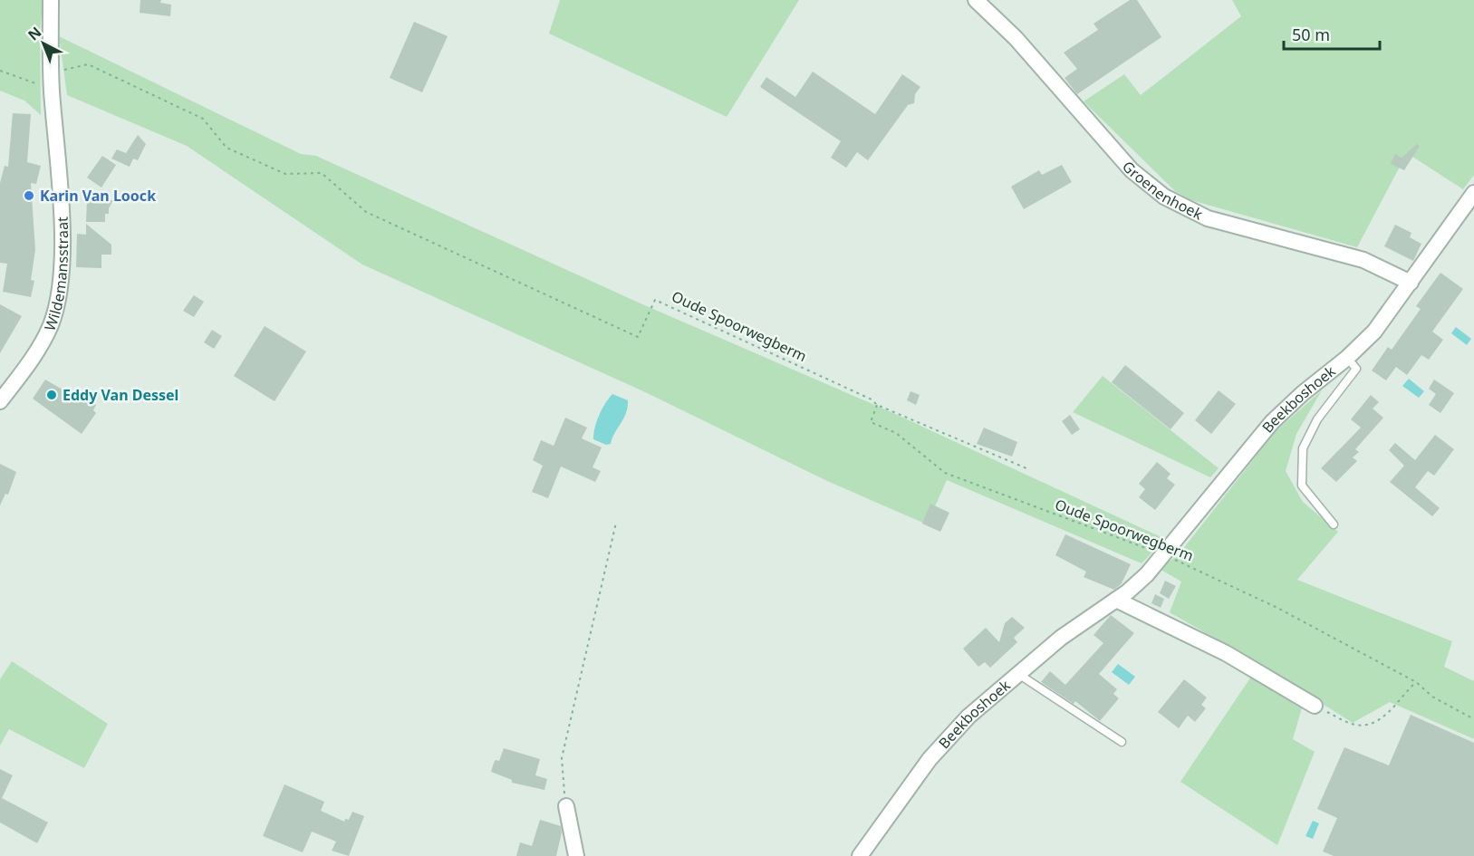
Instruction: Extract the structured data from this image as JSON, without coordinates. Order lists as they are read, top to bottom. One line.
{"streets":{"street":["Groenenhoek","Wildemansstraat","Beekboshoek"],"path":["Oude Spoorwegberm"]},"crossings":[["Groenenhoek","Beekboshoek"],["Wildemansstraat","Oude Spoorwegberm"],["Oude Spoorwegberm","Beekboshoek"]],"places":["Karin Van Loock","Eddy Van Dessel"],"scale_bar":"50 m","north":"top left"}
